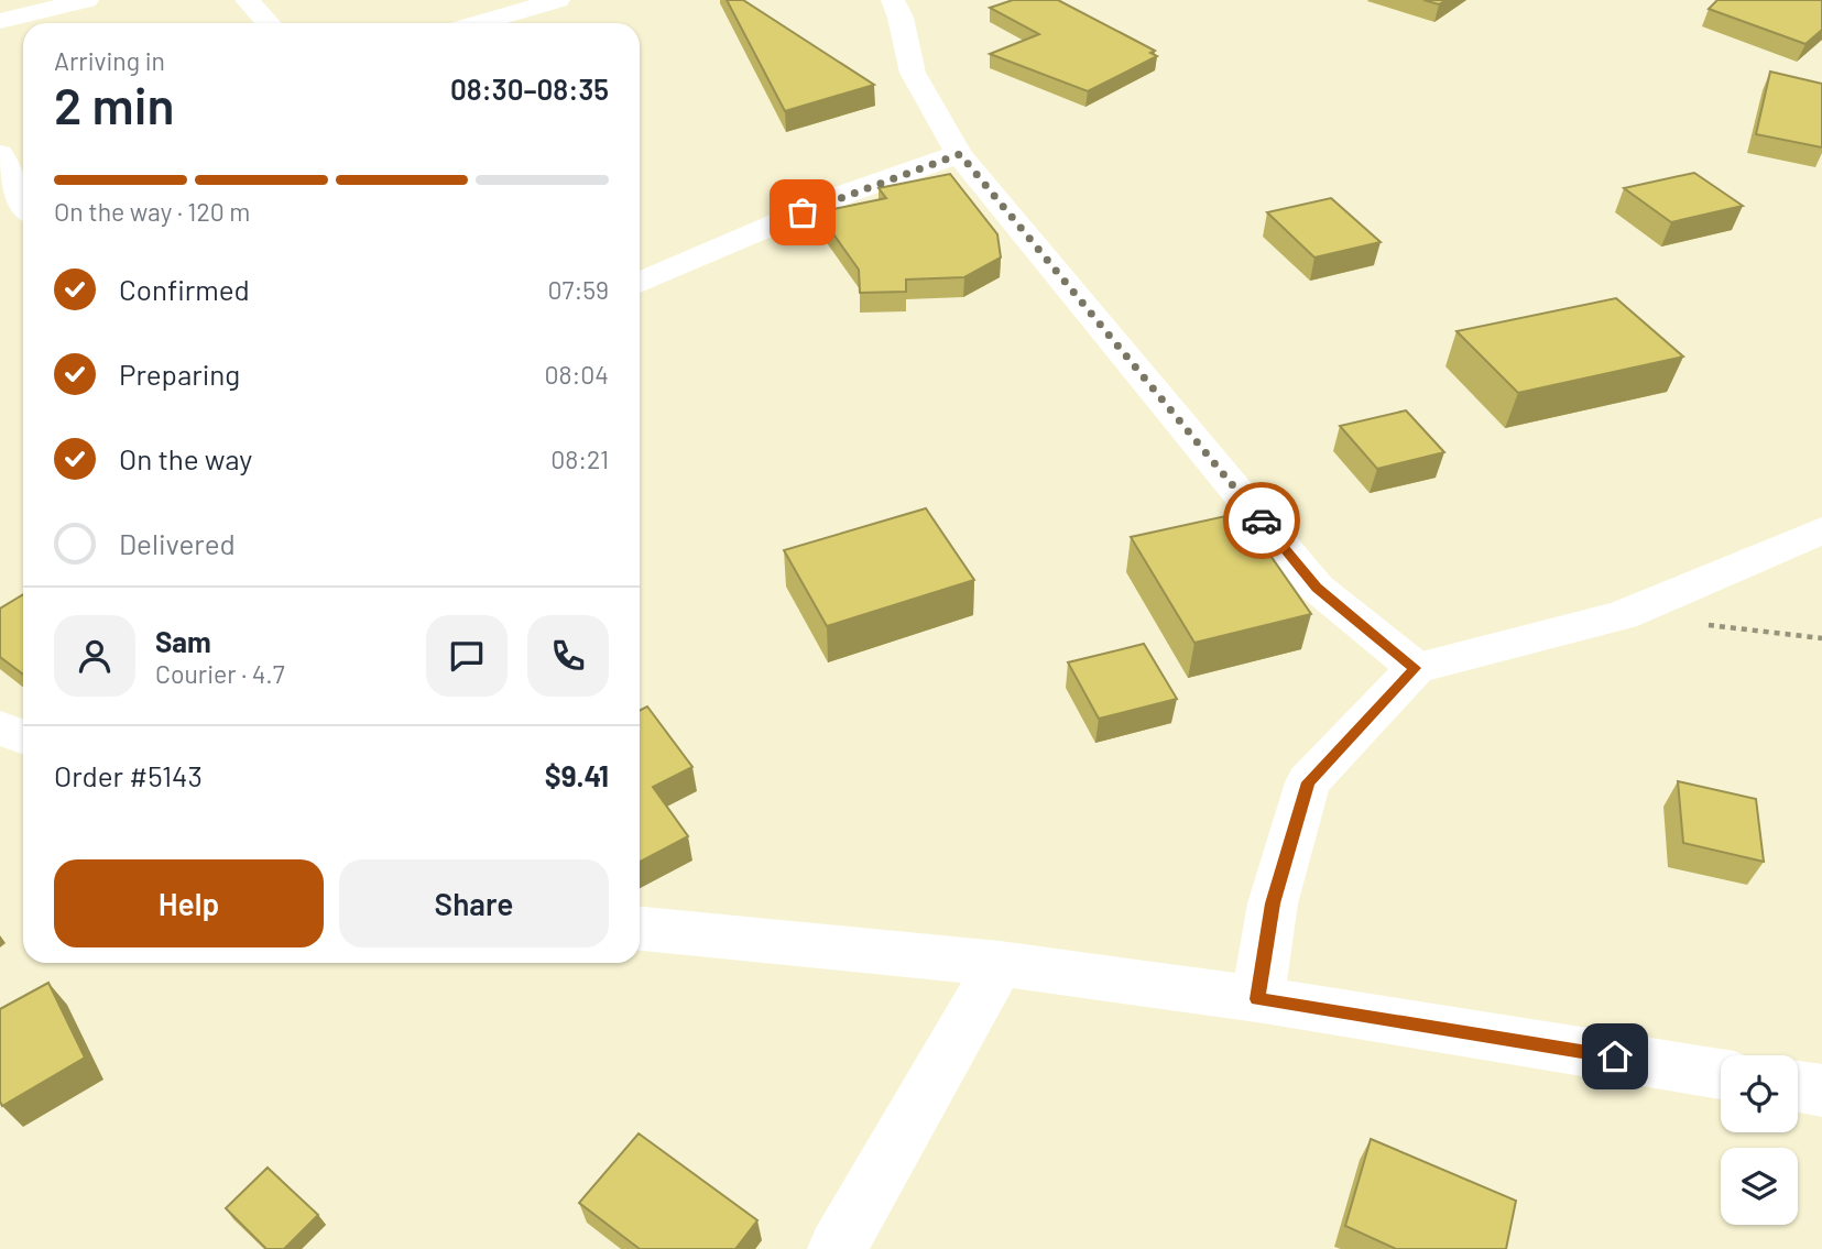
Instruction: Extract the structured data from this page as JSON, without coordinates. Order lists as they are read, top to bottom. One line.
{"page":{"heading":["2 min","Arriving in","08:30–08:35"],"panel":["Sam","Courier · 4.7","Order #5143","$9.41"],"bar":"On the way · 120 m","list":[["Confirmed","07:59"],["Preparing","08:04"],["On the way","08:21"],"Delivered"],"buttons":["Help","Share"]}}
